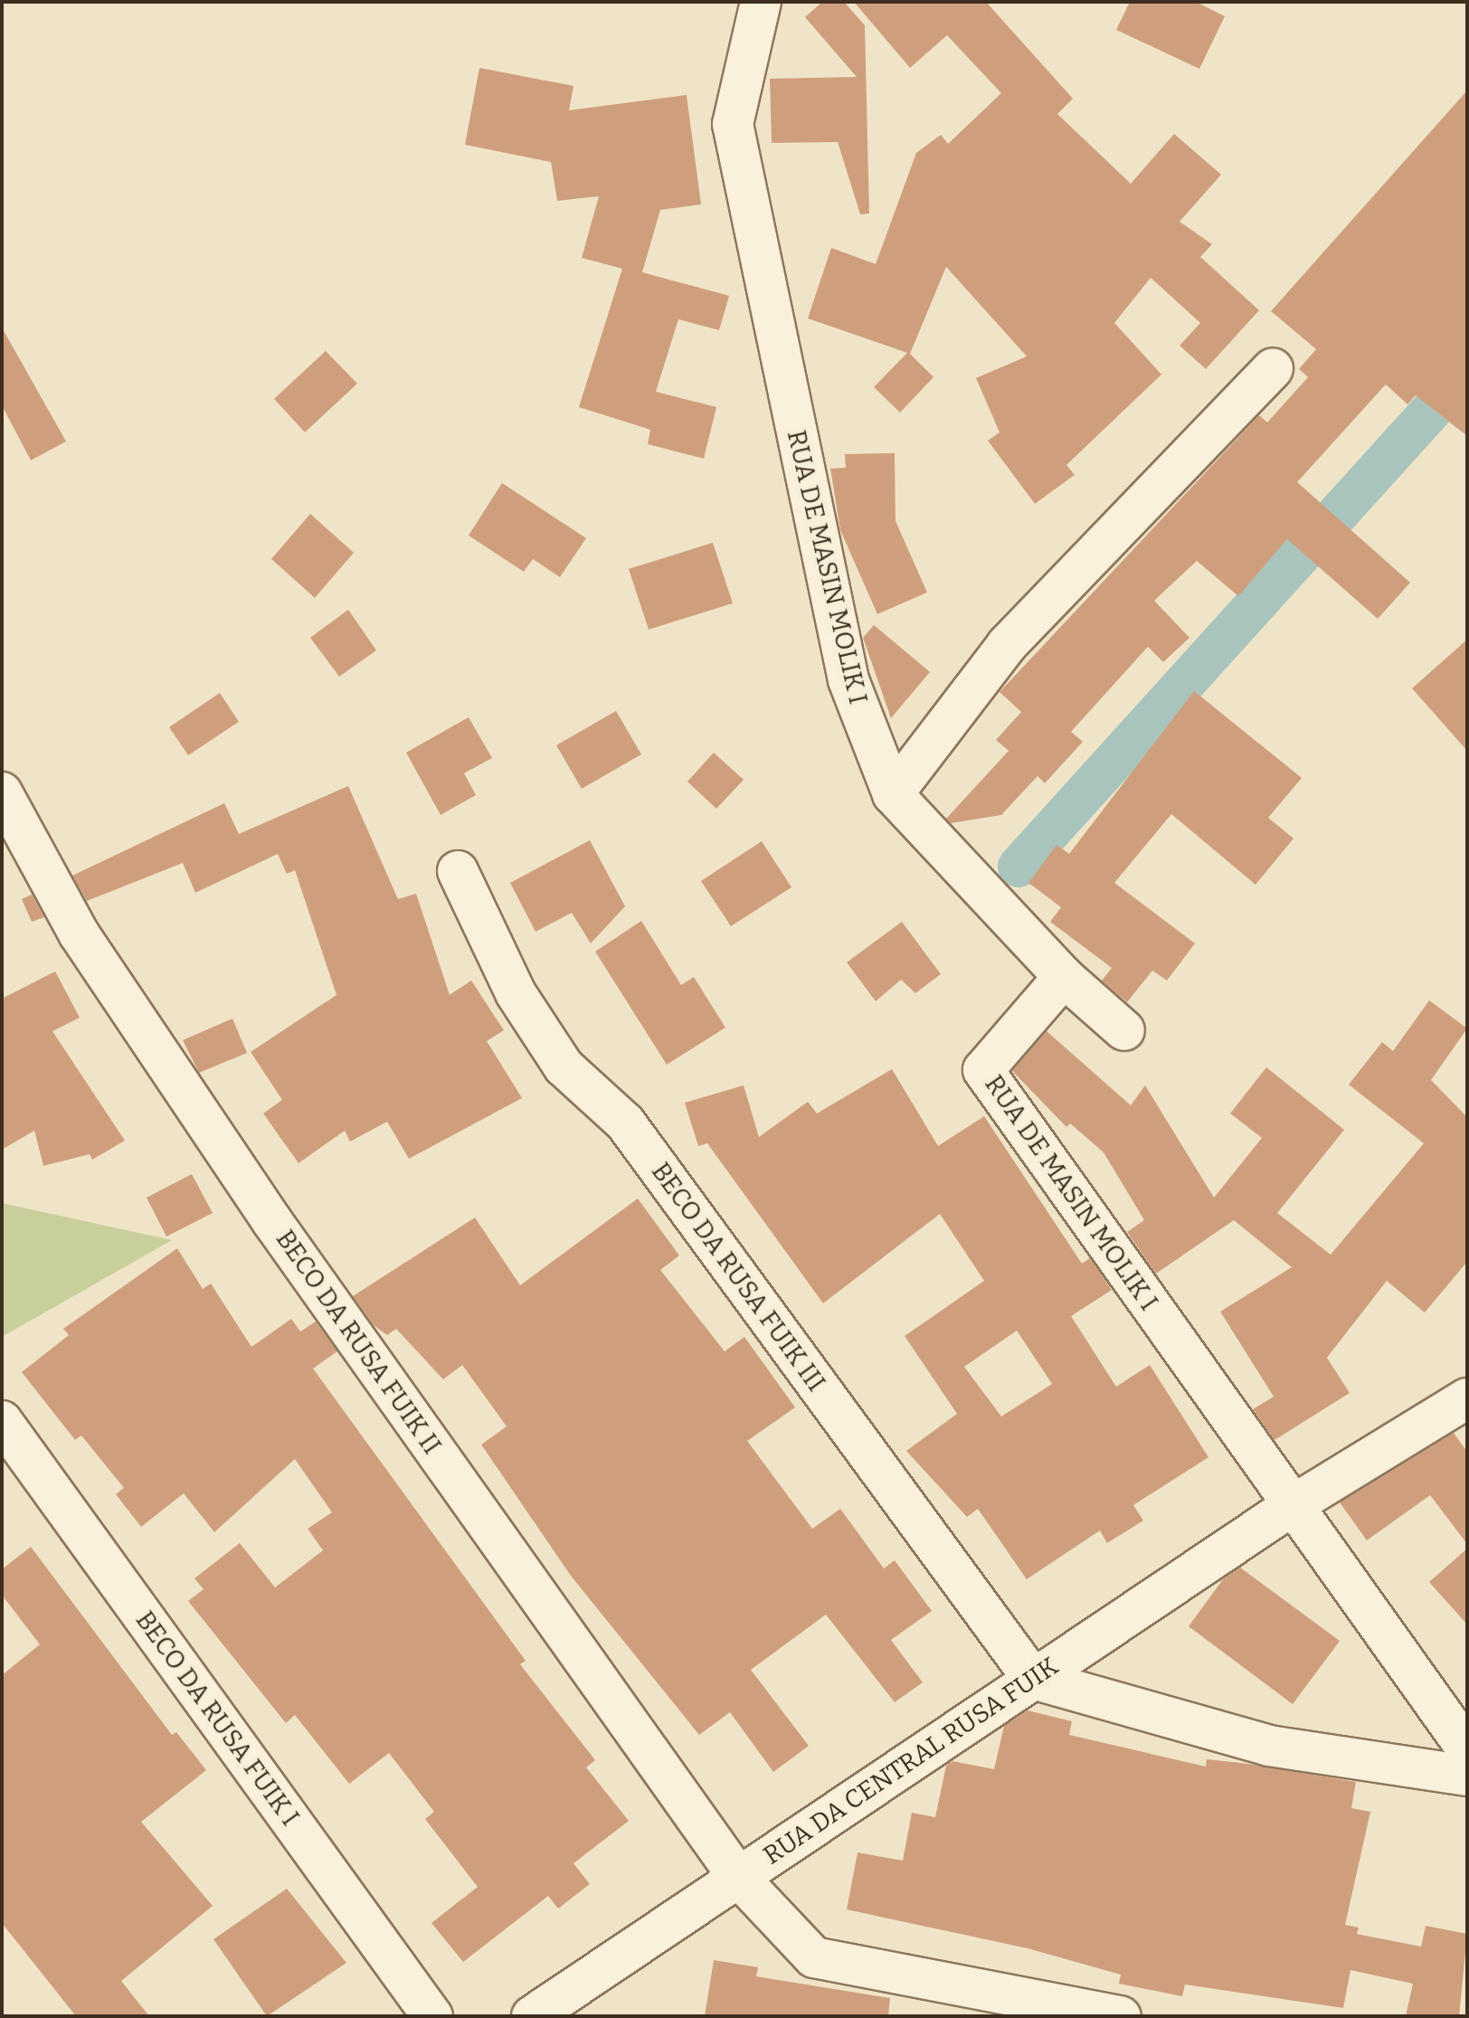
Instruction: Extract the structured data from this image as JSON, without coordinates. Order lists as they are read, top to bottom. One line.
{"streets":{"street":["RUA DE MASIN MOLIK I","BECO DA RUSA FUIK III","BECO DA RUSA FUIK II","BECO DA RUSA FUIK I","RUA DA CENTRAL RUSA FUIK"]},"crossings":[["RUA DE MASIN MOLIK I","RUA DA CENTRAL RUSA FUIK"],["BECO DA RUSA FUIK III","RUA DA CENTRAL RUSA FUIK"],["BECO DA RUSA FUIK II","RUA DA CENTRAL RUSA FUIK"]]}
